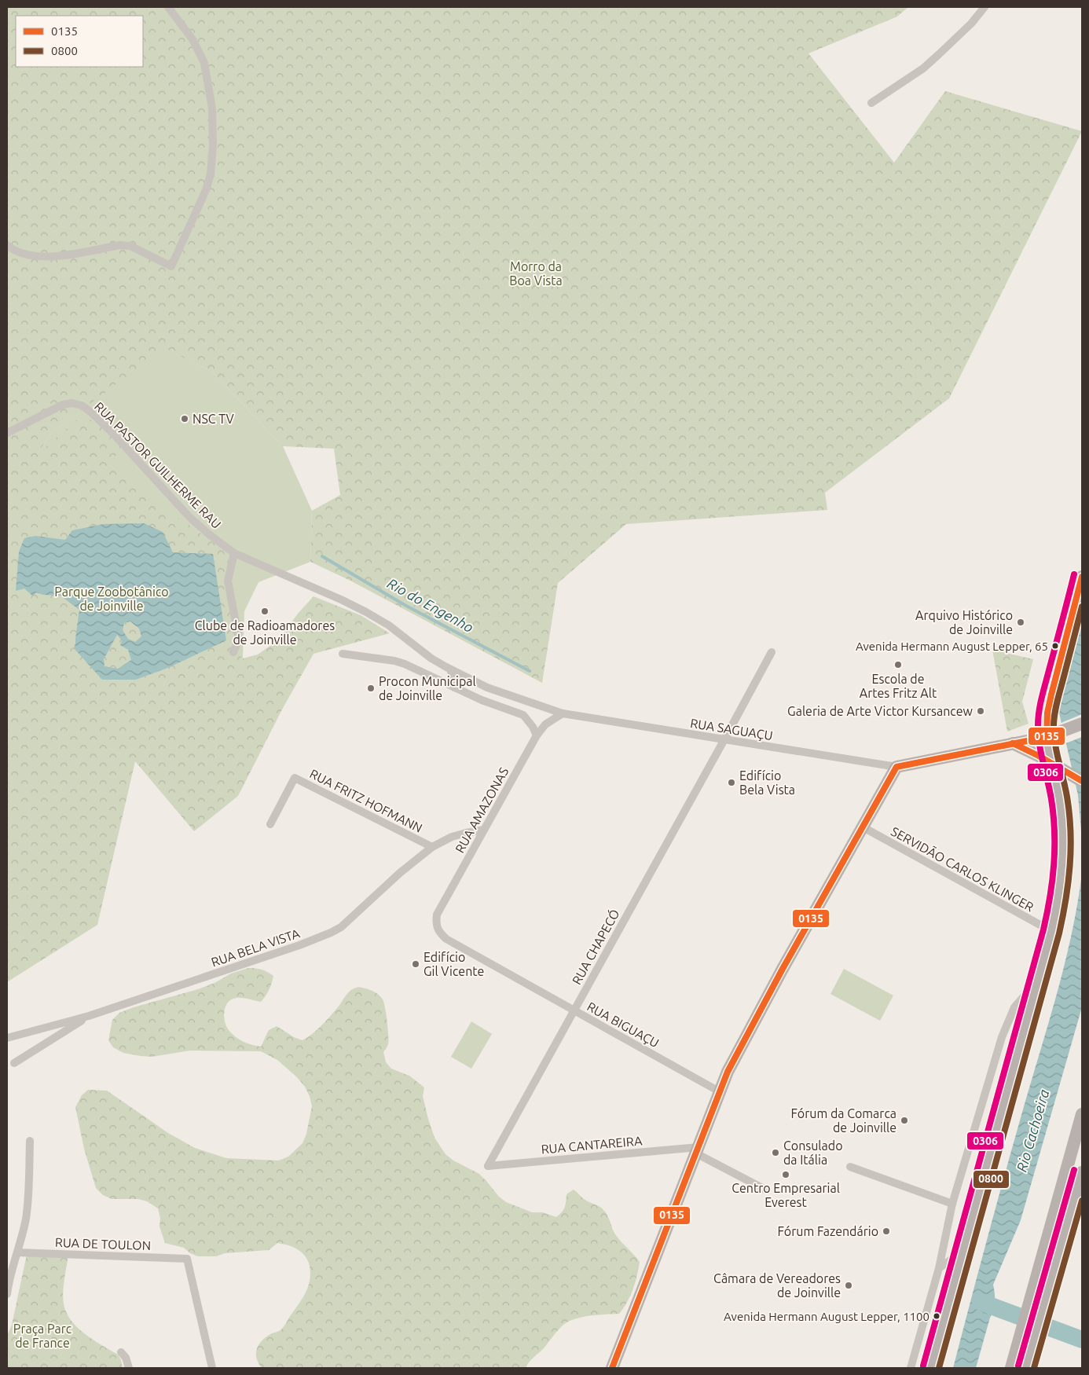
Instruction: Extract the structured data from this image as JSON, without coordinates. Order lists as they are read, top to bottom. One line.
{"streets":{"street":["RUA PASTOR GUILHERME RAU","RUA SAGUAÇU","RUA FRITZ HOFMANN","RUA AMAZONAS","SERVIDÃO CARLOS KLINGER","RUA CHAPECÓ","RUA BELA VISTA","RUA BIGUAÇU","RUA CANTAREIRA","RUA DE TOULON"]},"crossings":[["RUA PASTOR GUILHERME RAU","RUA SAGUAÇU"],["RUA PASTOR GUILHERME RAU","RUA AMAZONAS"],["RUA SAGUAÇU","RUA AMAZONAS"],["RUA SAGUAÇU","RUA CHAPECÓ"],["RUA FRITZ HOFMANN","RUA BELA VISTA"],["RUA AMAZONAS","RUA BELA VISTA"],["RUA AMAZONAS","RUA BIGUAÇU"],["RUA CHAPECÓ","RUA BIGUAÇU"],["RUA CHAPECÓ","RUA CANTAREIRA"]],"water":["Rio do Engenho","Rio Cachoeira"],"parks":["Morro da Boa Vista","Parque Zoobotânico de Joinville","Praça Parc de France"],"places":["NSC TV","Clube de Radioamadores de Joinville","Arquivo Histórico de Joinville","Avenida Hermann August Lepper, 65","Escola de Artes Fritz Alt","Procon Municipal de Joinville","Galeria de Arte Victor Kursancew","Edifício Bela Vista","Edifício Gil Vicente","Fórum da Comarca de Joinville","Consulado da Itália","Centro Empresarial Everest","Fórum Fazendário","Câmara de Vereadores de Joinville","Avenida Hermann August Lepper, 1100"],"lines":["transit line 0306","transit line 0135","transit line 0800"],"legend":["0135","0800"]}
